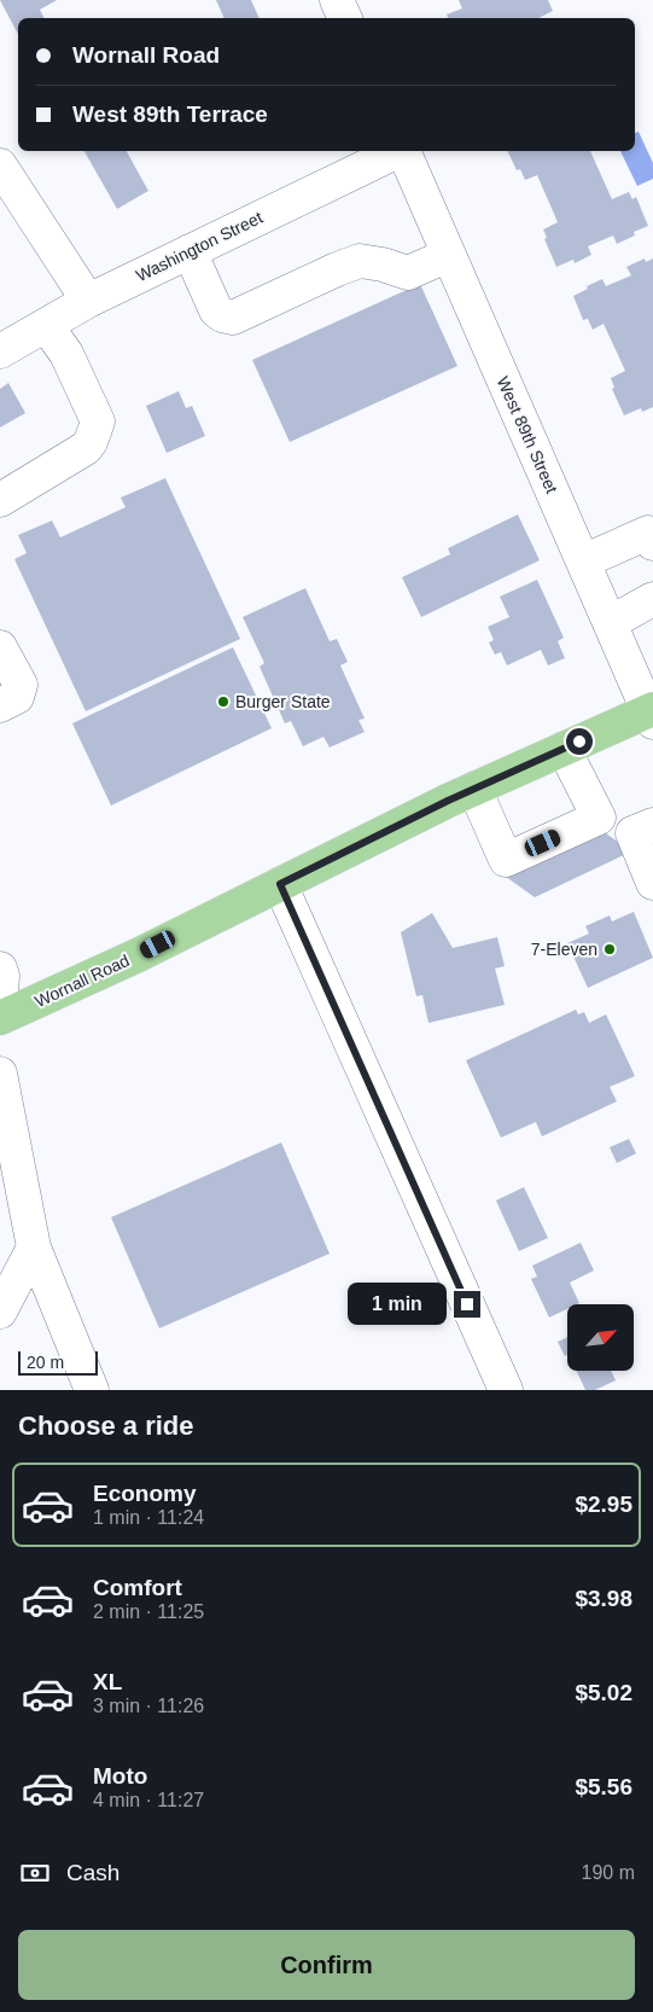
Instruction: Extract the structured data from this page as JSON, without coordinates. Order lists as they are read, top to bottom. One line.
{"streets":{"main road":["Wornall Road"],"street":["Washington Street","West 89th Street"]},"crossings":[["West 89th Street","Wornall Road"]],"places":["Burger State","7-Eleven"],"scale_bar":"20 m","north":"top right","page":{"banner":["Wornall Road","West 89th Terrace"],"bubble":"1 min","scale":"20 m","heading":"Choose a ride","list":[{"name":"Economy","note":"1 min · 11:24","value":"$2.95"},{"name":"Comfort","note":"2 min · 11:25","value":"$3.98"},{"name":"XL","note":"3 min · 11:26","value":"$5.02"},{"name":"Moto","note":"4 min · 11:27","value":"$5.56"}],"pay":["Cash","190 m"],"buttons":"Confirm"}}
